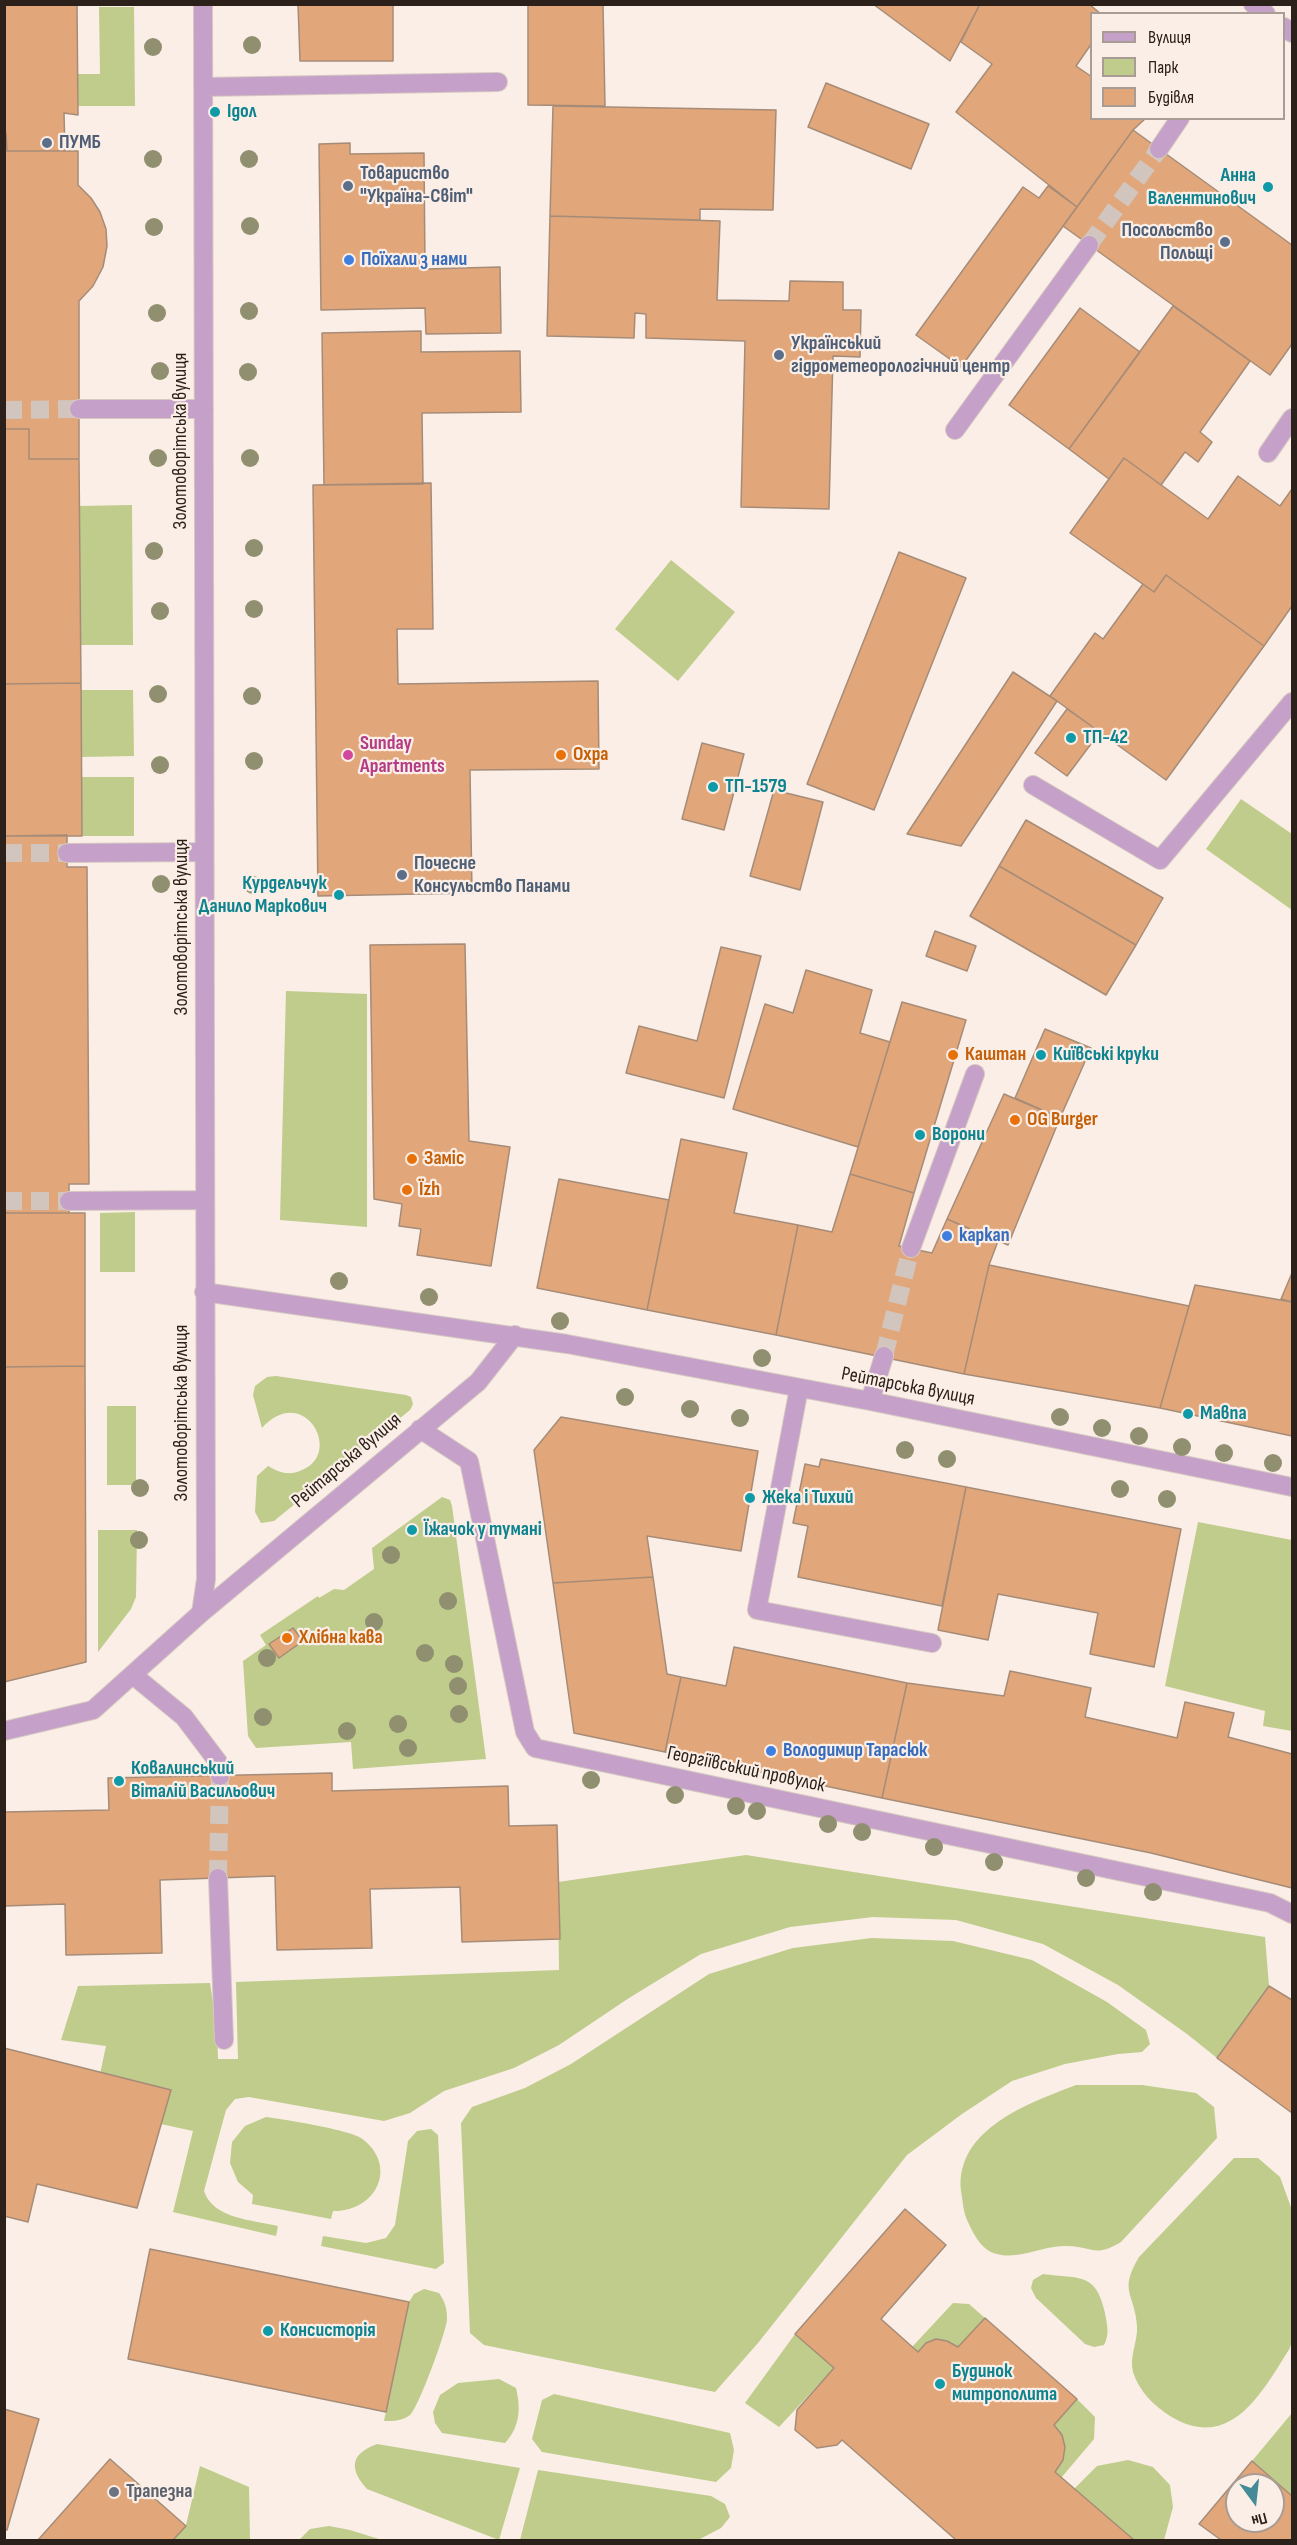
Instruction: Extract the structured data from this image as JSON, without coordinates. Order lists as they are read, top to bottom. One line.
{"streets":{"street":["Золотоворітська вулиця","Рейтарська вулиця","Георгіївський провулок"]},"crossings":[["Золотоворітська вулиця","Рейтарська вулиця"],["Рейтарська вулиця","Георгіївський провулок"]],"places":["Ідол","ПУМБ","Товариство \"Україна-Світ\"","Анна Валентинович","Посольство Польщі","Поїхали з нами","Український гідрометеорологічний центр","ТП-42","Sunday Apartments","Охра","ТП-1579","Почесне Консульство Панами","Курдельчук Данило Маркович","Каштан","Київські круки","OG Burger","Ворони","Заміс","Їzh","kapkan","Мавпа","Жека і Тихий","Їжачок у тумані","Хлібна кава","Володимир Тарасюк","Ковалинський Віталій Васильович","Консисторія","Будинок митрополита","Трапезна"],"legend":["Вулиця","Парк","Будівля"],"north":"bottom"}
